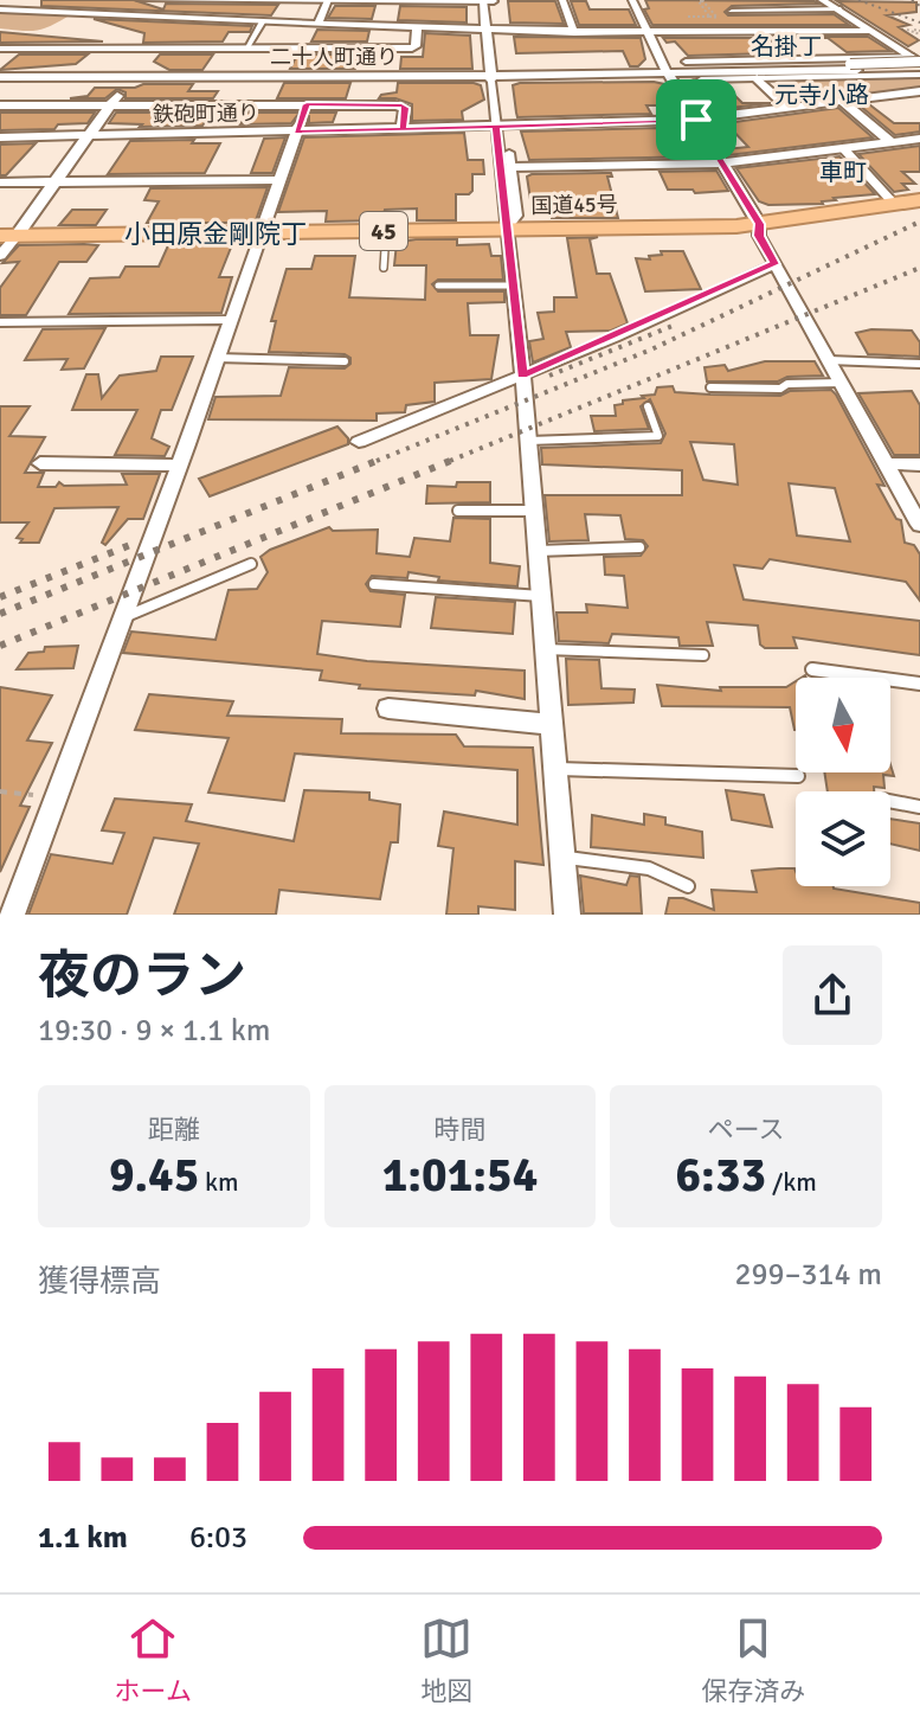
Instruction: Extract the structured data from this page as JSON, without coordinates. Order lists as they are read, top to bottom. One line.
{"streets":{"highway":["国道45号","45"],"street":["二十人町通り","鉄砲町通り"]},"districts":["名掛丁","元寺小路","車町","小田原金剛院丁"],"north":"bottom","page":{"heading":["夜のラン","19:30 · 9 × 1.1 km"],"stats":[["距離","9.45 km"],["時間","1:01:54"],["ペース","6:33 /km"]],"chart":["獲得標高","299–314 m"],"list":[{"name":"1.1 km","note":"6:03"}],"tabs":["ホーム","地図","保存済み"]}}
